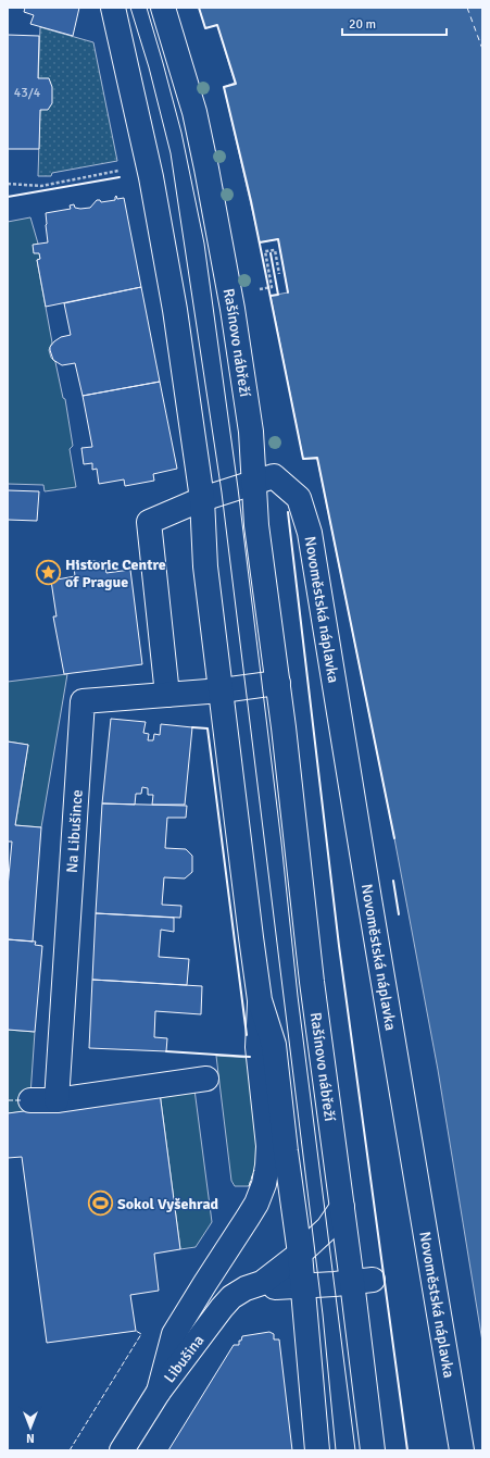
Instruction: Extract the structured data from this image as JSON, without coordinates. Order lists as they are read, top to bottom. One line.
{"streets":{"main road":["Rašínovo nábřeží","Novoměstská náplavka","Na Libušince","Libušina"]},"crossings":[["Rašínovo nábřeží","Novoměstská náplavka"]],"places":{"place":["Historic Centre of Prague"],"sports":["Sokol Vyšehrad"]},"house_numbers":["43/4"],"scale_bar":"20 m","north":"bottom"}
